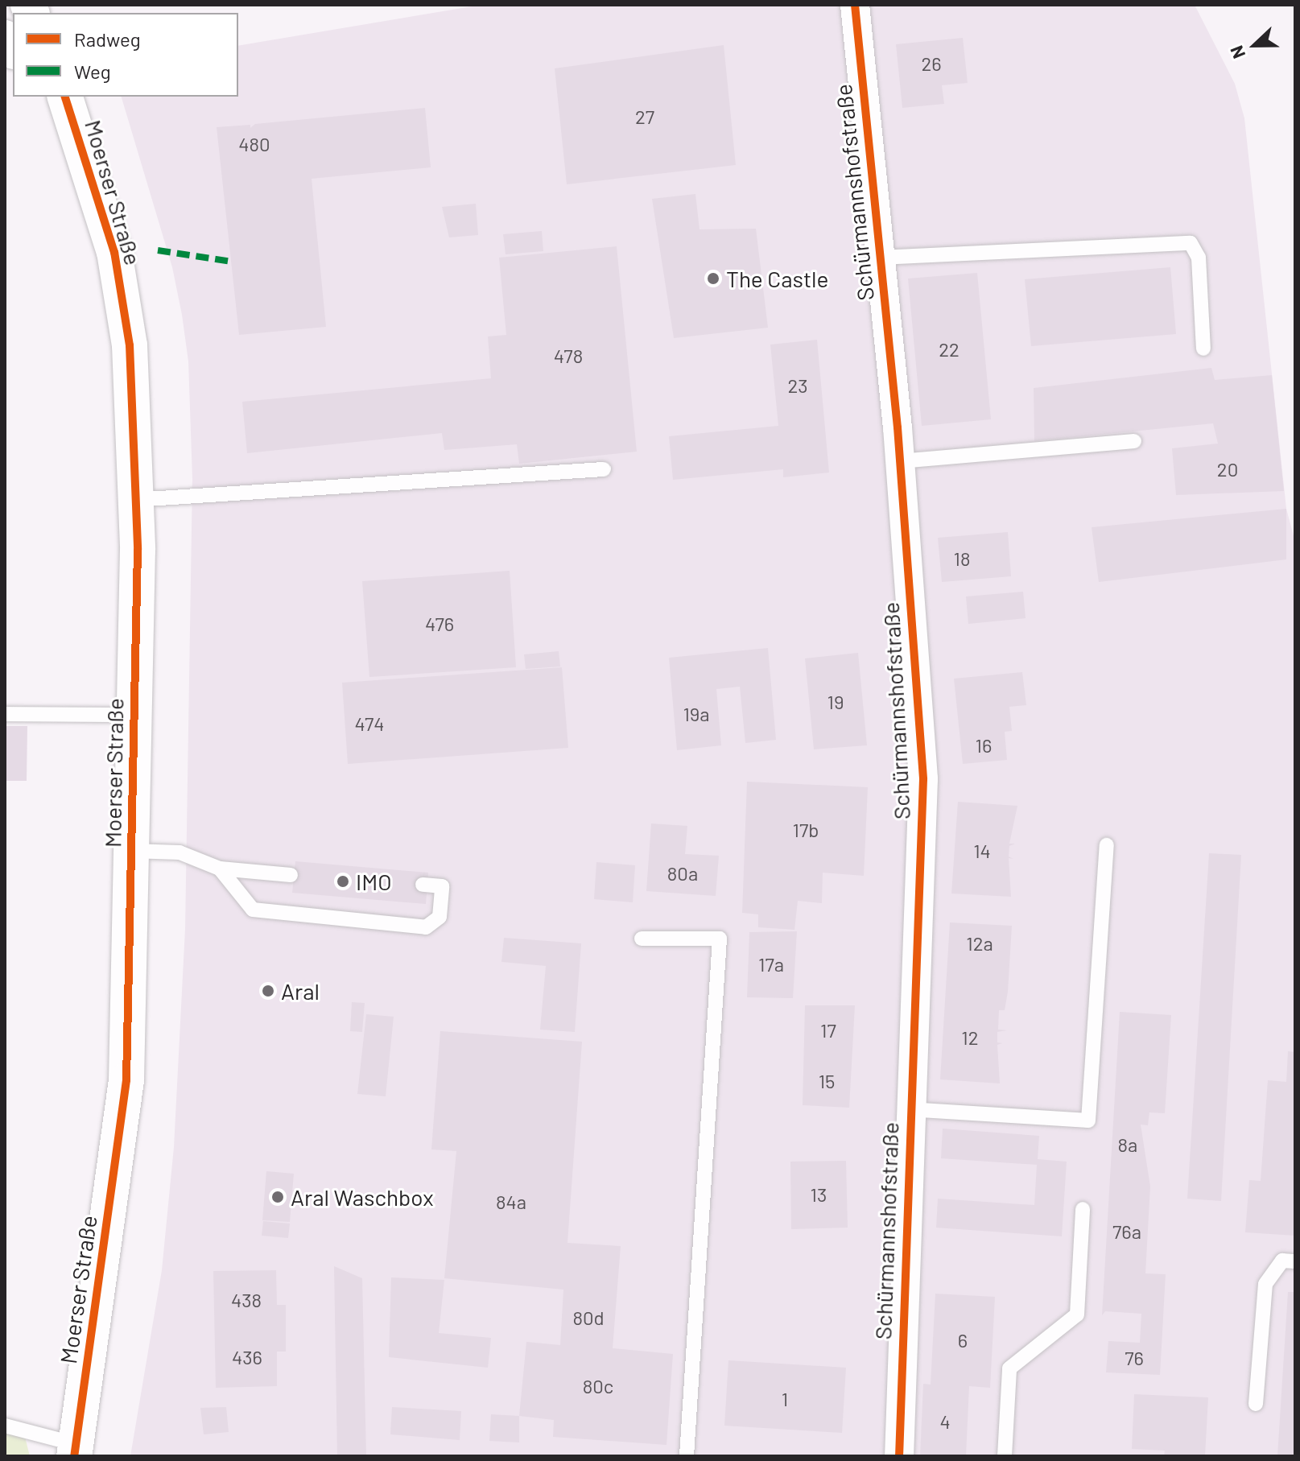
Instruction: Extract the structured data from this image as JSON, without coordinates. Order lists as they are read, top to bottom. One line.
{"streets":{"street":["Moerser Straße","Schürmannshofstraße"]},"places":["The Castle","IMO","Aral","Aral Waschbox"],"house_numbers":["26","27","480","22","478","23","20","18","476","19","19a","474","16","17b","14","80a","12a","17a","17","12","15","8a","13","84a","76a","438","80d","6","436","76","80c","1","4"],"legend":["Radweg","Weg"],"north":"left"}
